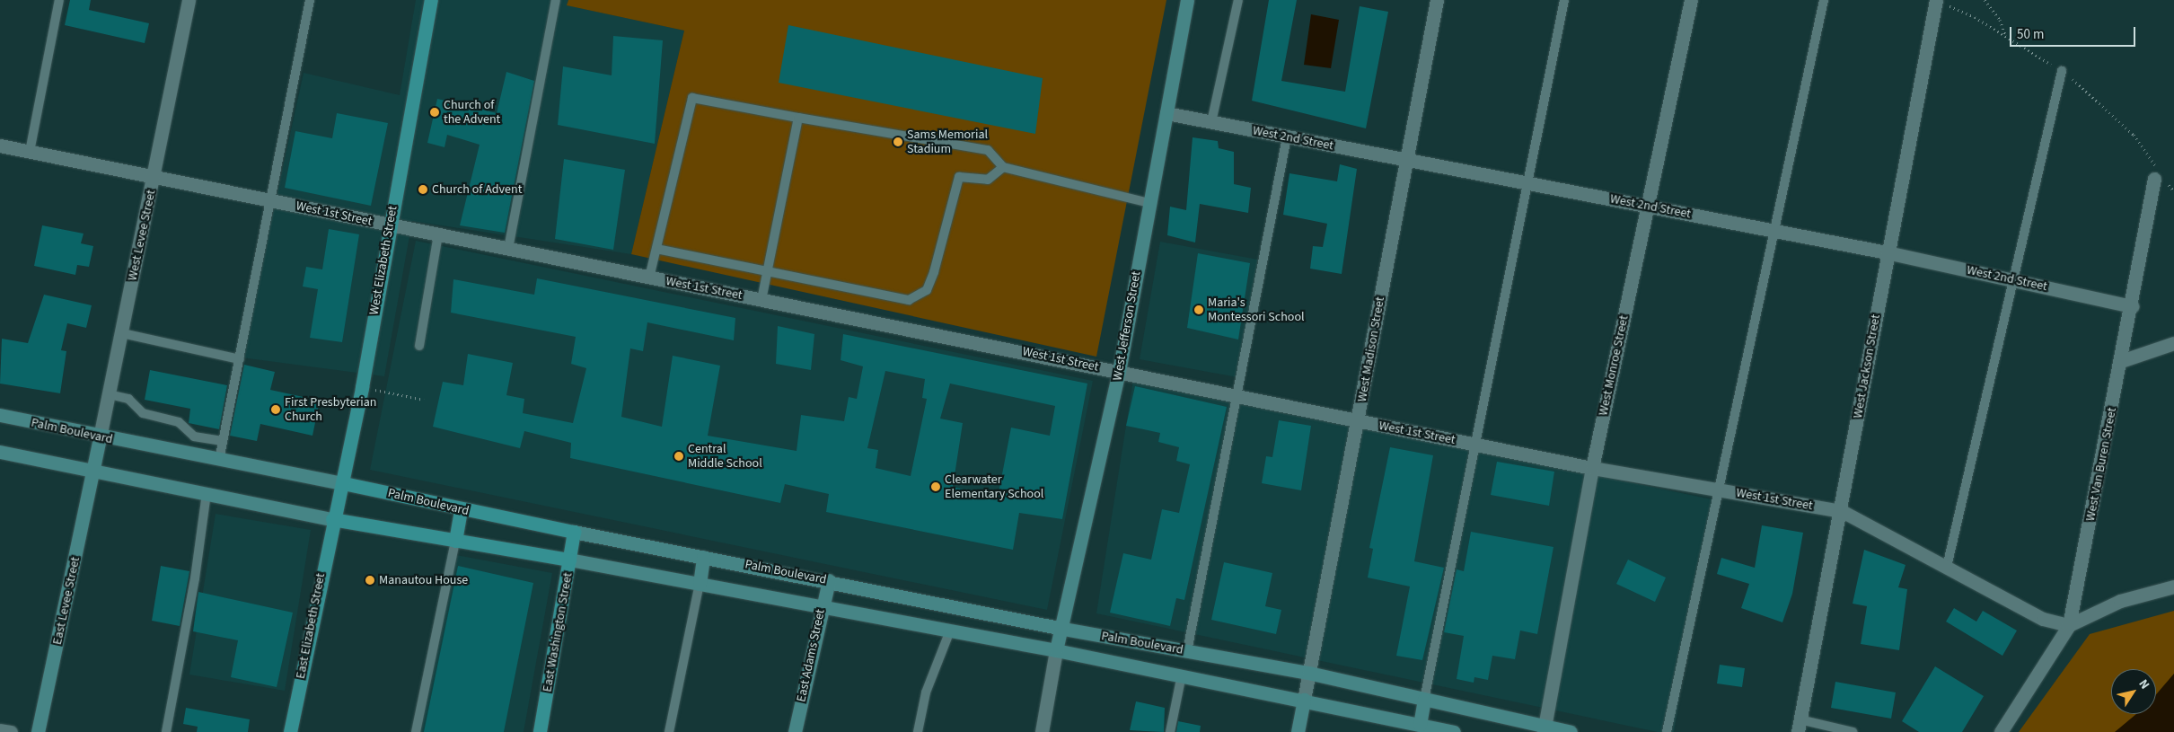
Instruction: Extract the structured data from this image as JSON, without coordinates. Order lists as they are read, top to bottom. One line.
{"streets":{"main road":["West Levee Street","West Elizabeth Street","West Jefferson Street","Palm Boulevard","East Levee Street","East Elizabeth Street","East Washington Street","East Adams Street"],"street":["West 2nd Street","West 1st Street","West Madison Street","West Monroe Street","West Jackson Street","West Van Buren Street"]},"crossings":[["West 2nd Street","West Jefferson Street"],["West 2nd Street","West Madison Street"],["West 2nd Street","West Monroe Street"],["West 2nd Street","West Jackson Street"],["West 2nd Street","West Van Buren Street"],["West 1st Street","West Levee Street"],["West 1st Street","West Elizabeth Street"],["West 1st Street","West Jefferson Street"],["West 1st Street","West Madison Street"],["West 1st Street","West Monroe Street"],["West 1st Street","West Jackson Street"],["West 1st Street","West Van Buren Street"],["West Levee Street","Palm Boulevard"],["West Levee Street","East Levee Street"],["West Elizabeth Street","Palm Boulevard"],["West Elizabeth Street","East Elizabeth Street"],["West Jefferson Street","Palm Boulevard"],["West Madison Street","Palm Boulevard"],["West Monroe Street","Palm Boulevard"],["Palm Boulevard","East Levee Street"],["Palm Boulevard","East Elizabeth Street"],["Palm Boulevard","East Washington Street"],["Palm Boulevard","East Adams Street"]],"places":["Church of the Advent","Sams Memorial Stadium","Church of Advent","Maria's Montessori School","First Presbyterian Church","Central Middle School","Clearwater Elementary School","Manautou House"],"scale_bar":"50 m","north":"top right"}
